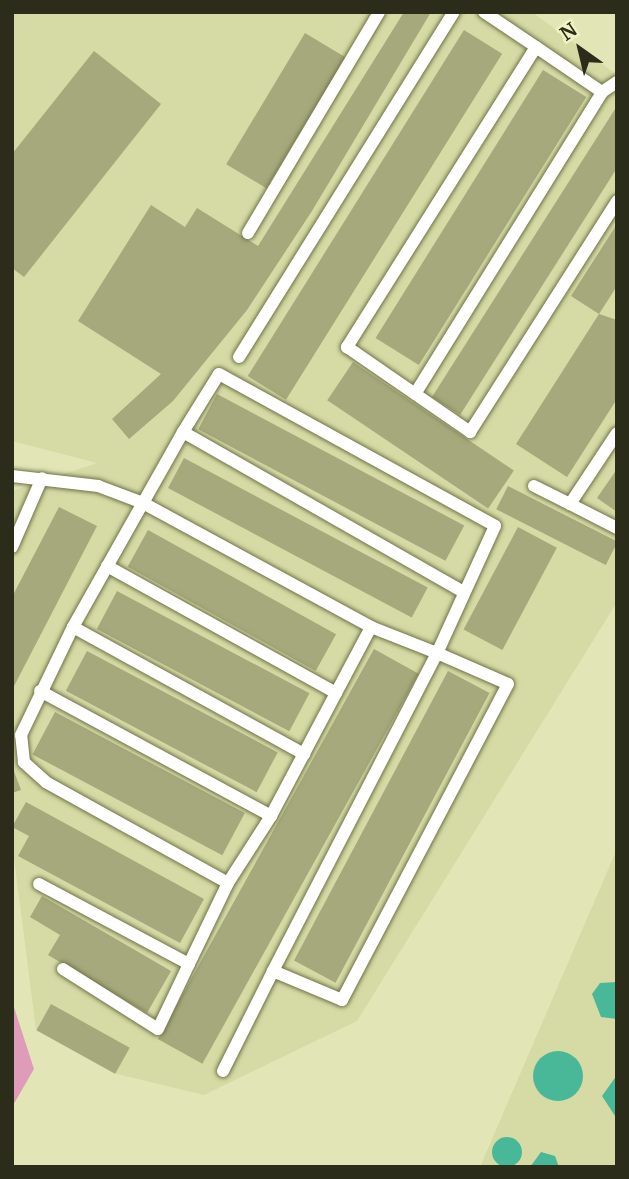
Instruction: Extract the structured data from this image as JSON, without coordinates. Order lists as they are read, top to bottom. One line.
{"north":"top left"}
